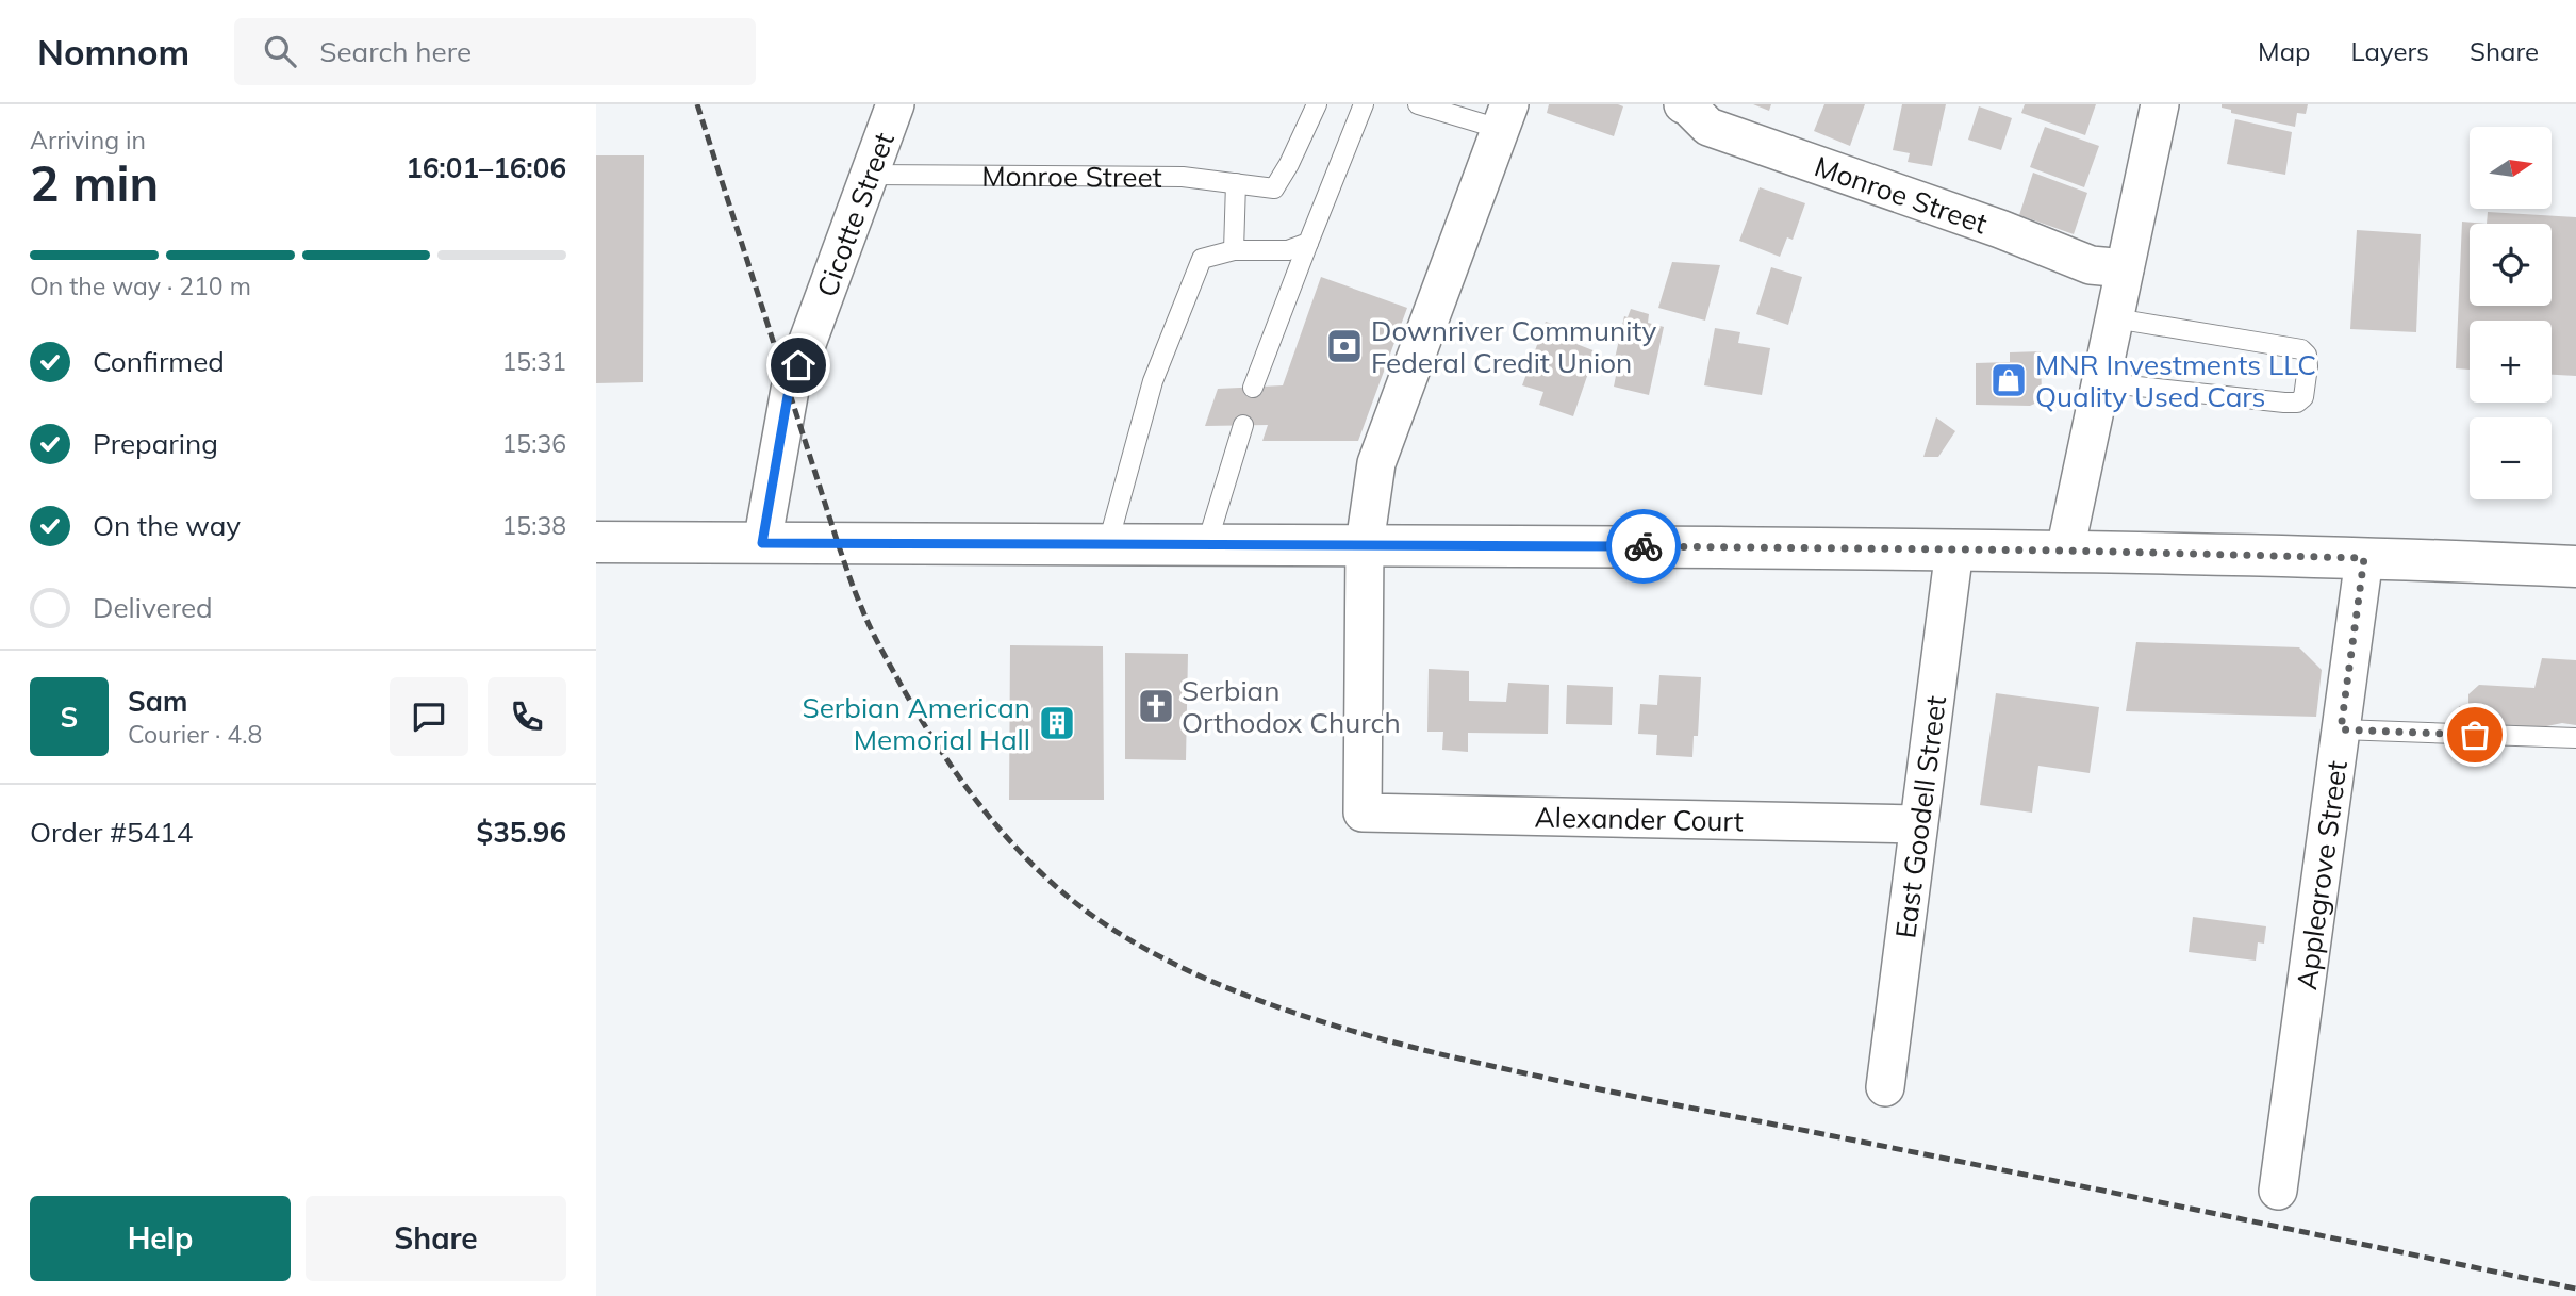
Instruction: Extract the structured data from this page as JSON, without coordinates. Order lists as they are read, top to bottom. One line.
{"streets":{"street":["Monroe Street","Cicotte Street","Alexander Court","East Goodell Street","Applegrove Street"]},"crossings":[["Monroe Street","Cicotte Street"],["Alexander Court","East Goodell Street"]],"places":{"bank":["Downriver Community Federal Credit Union"],"shop":["MNR Investments LLC Quality Used Cars"],"church":["Serbian Orthodox Church"],"building":["Serbian American Memorial Hall"]},"north":"right","page":{"header":"Nomnom","search":"Search here","nav":["Map","Layers","Share"],"heading":["2 min","Arriving in","16:01–16:06"],"panel":["Sam","Courier · 4.8","Order #5414","$35.96"],"map_buttons":["+","−"],"bar":"On the way · 210 m","list":[["Confirmed","15:31"],["Preparing","15:36"],["On the way","15:38"],"Delivered"],"round":"S","buttons":["Help","Share"]}}
